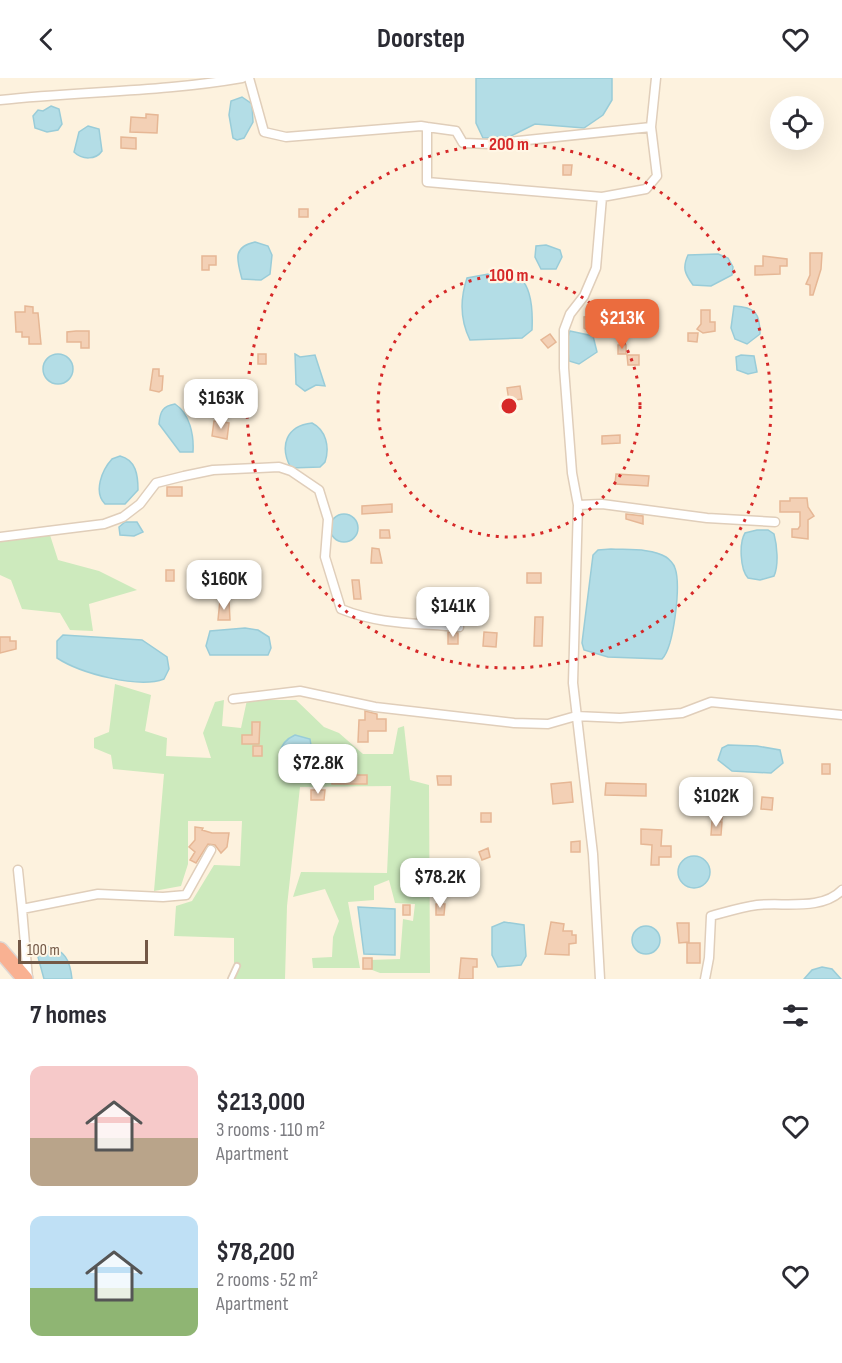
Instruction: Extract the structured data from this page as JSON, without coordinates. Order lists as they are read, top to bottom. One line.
{"scale_bar":"100 m","page":{"header":"Doorstep","price":["$213K","$163K","$160K","$141K","$72.8K","$102K","$78.2K"],"scale":"100 m","heading":"7 homes","list":[{"name":"$213,000","note":"3 rooms · 110 m² · Apartment"},{"name":"$78,200","note":"2 rooms · 52 m² · Apartment"}]},"rings":["200 m","100 m"]}
